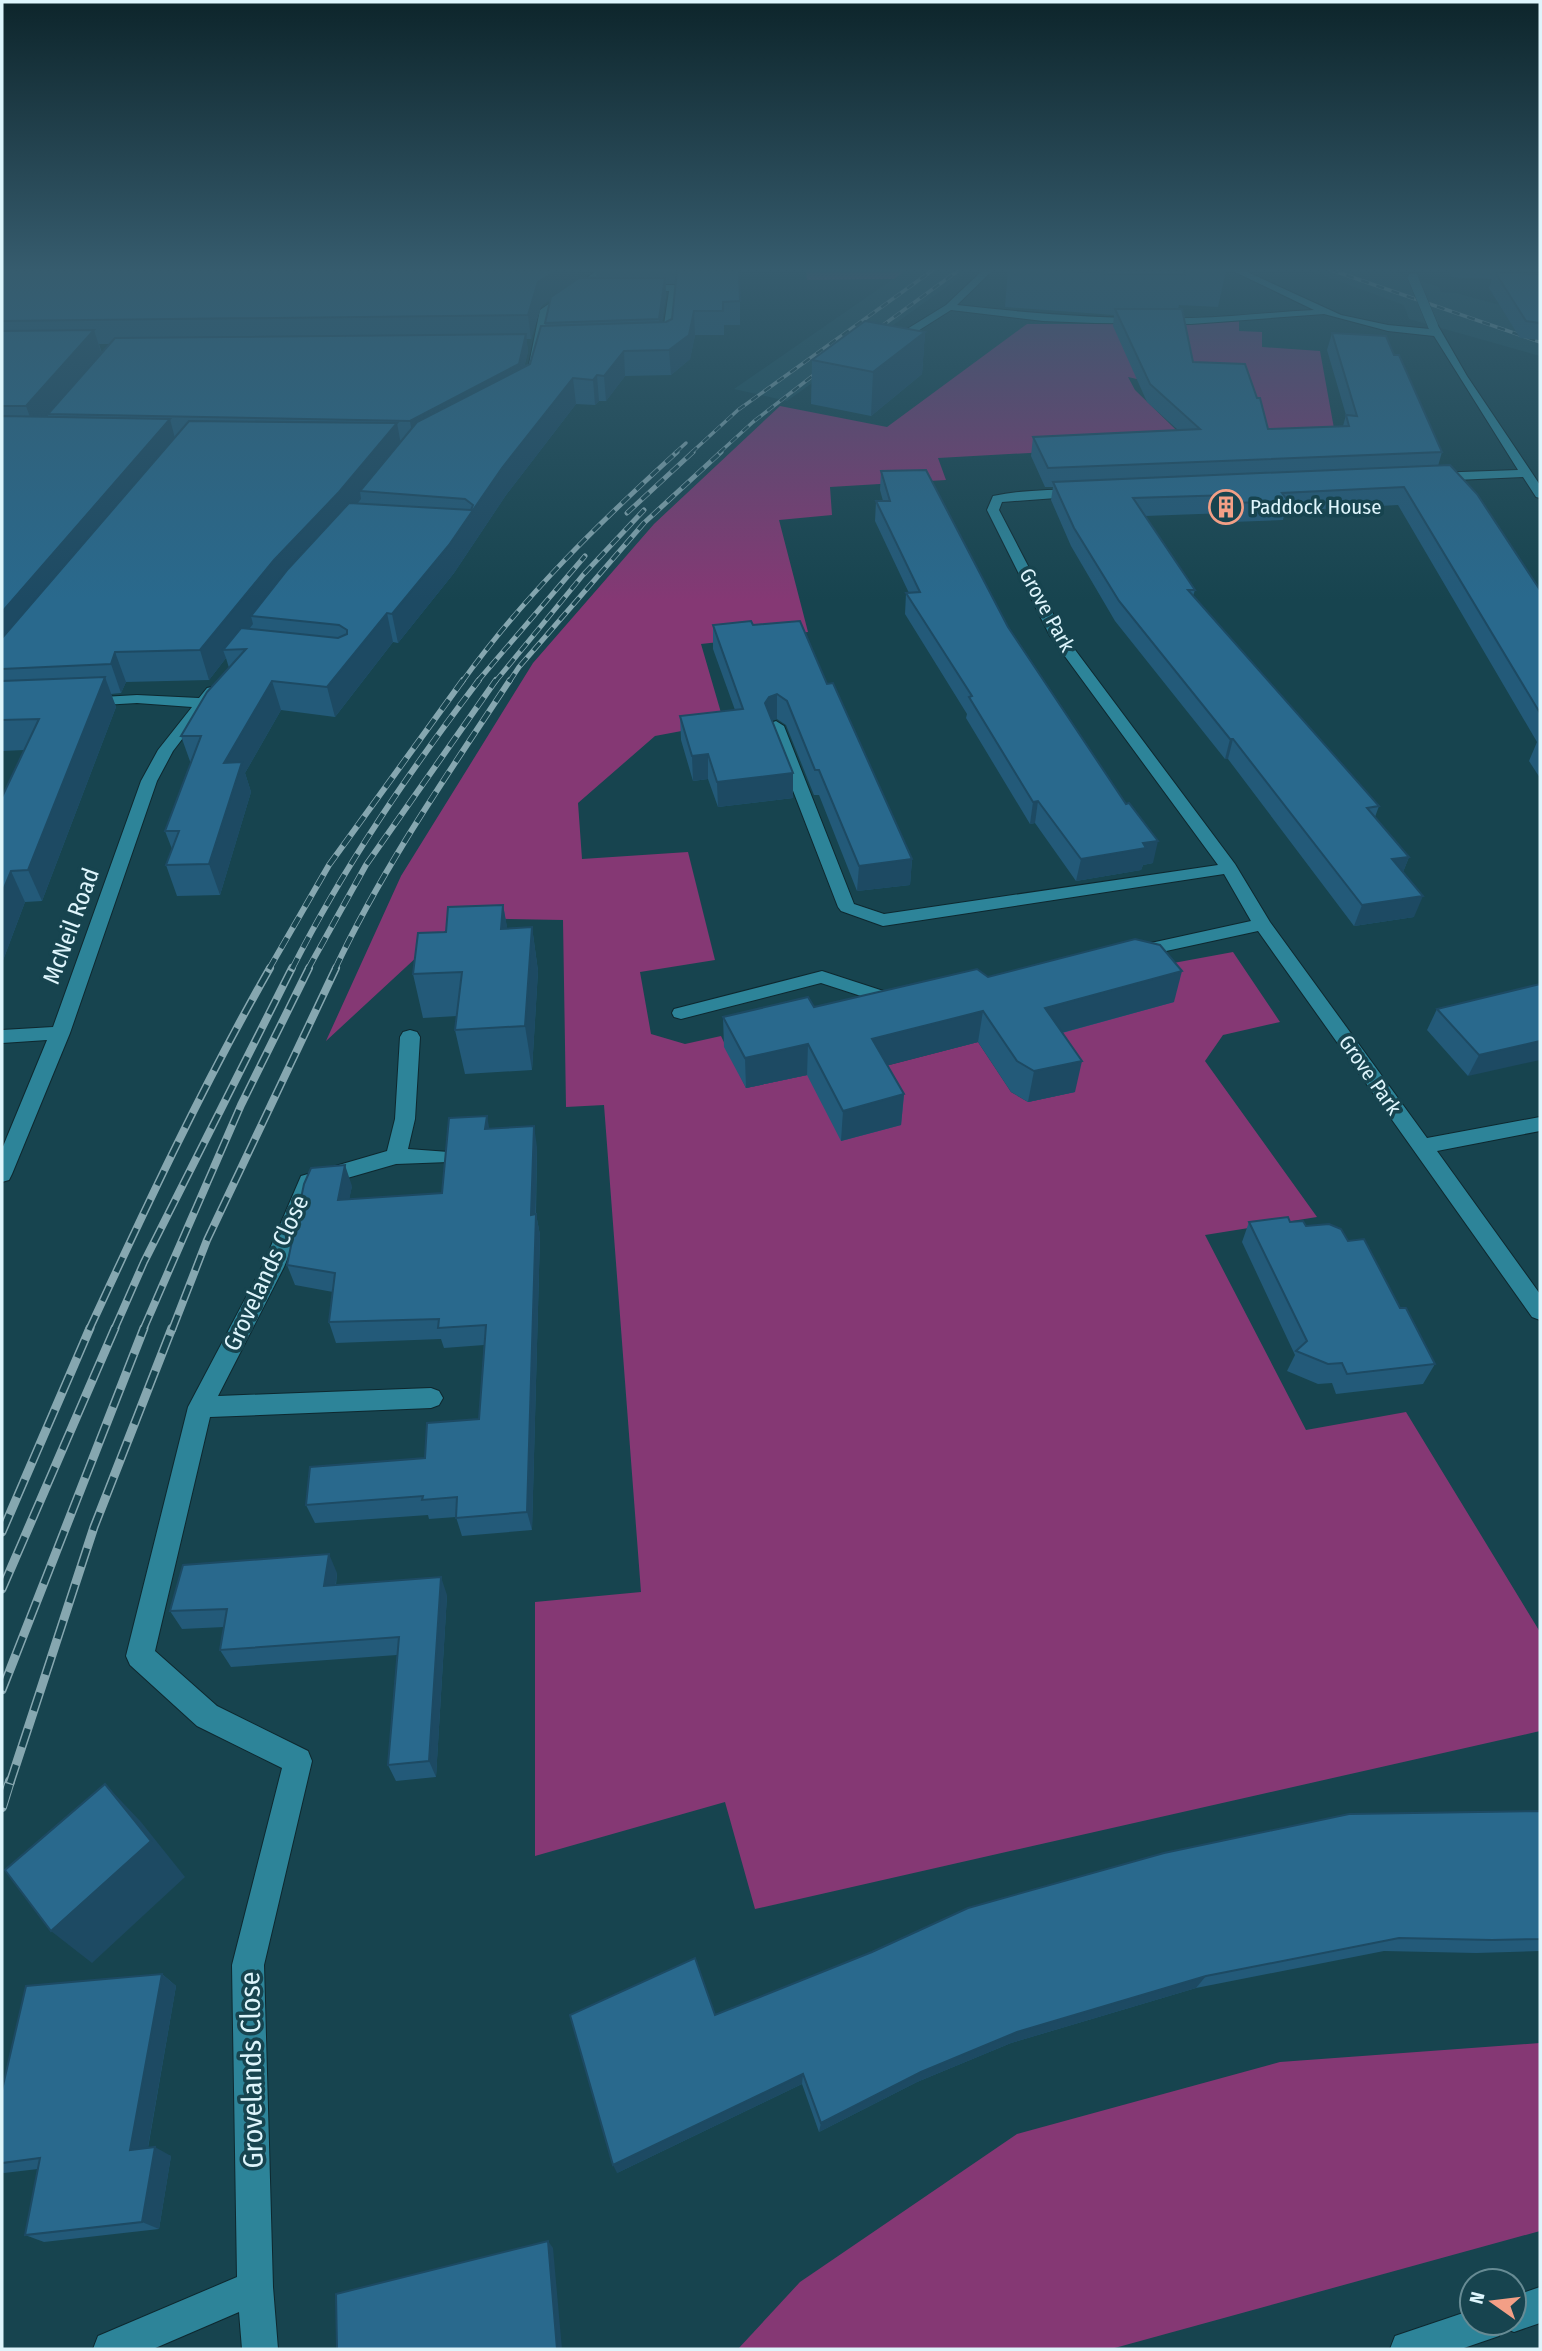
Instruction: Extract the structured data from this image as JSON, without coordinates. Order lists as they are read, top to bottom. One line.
{"streets":{"street":["Grove Park","McNeil Road","Grovelands Close"]},"places":{"building":["Paddock House"]},"north":"left"}
